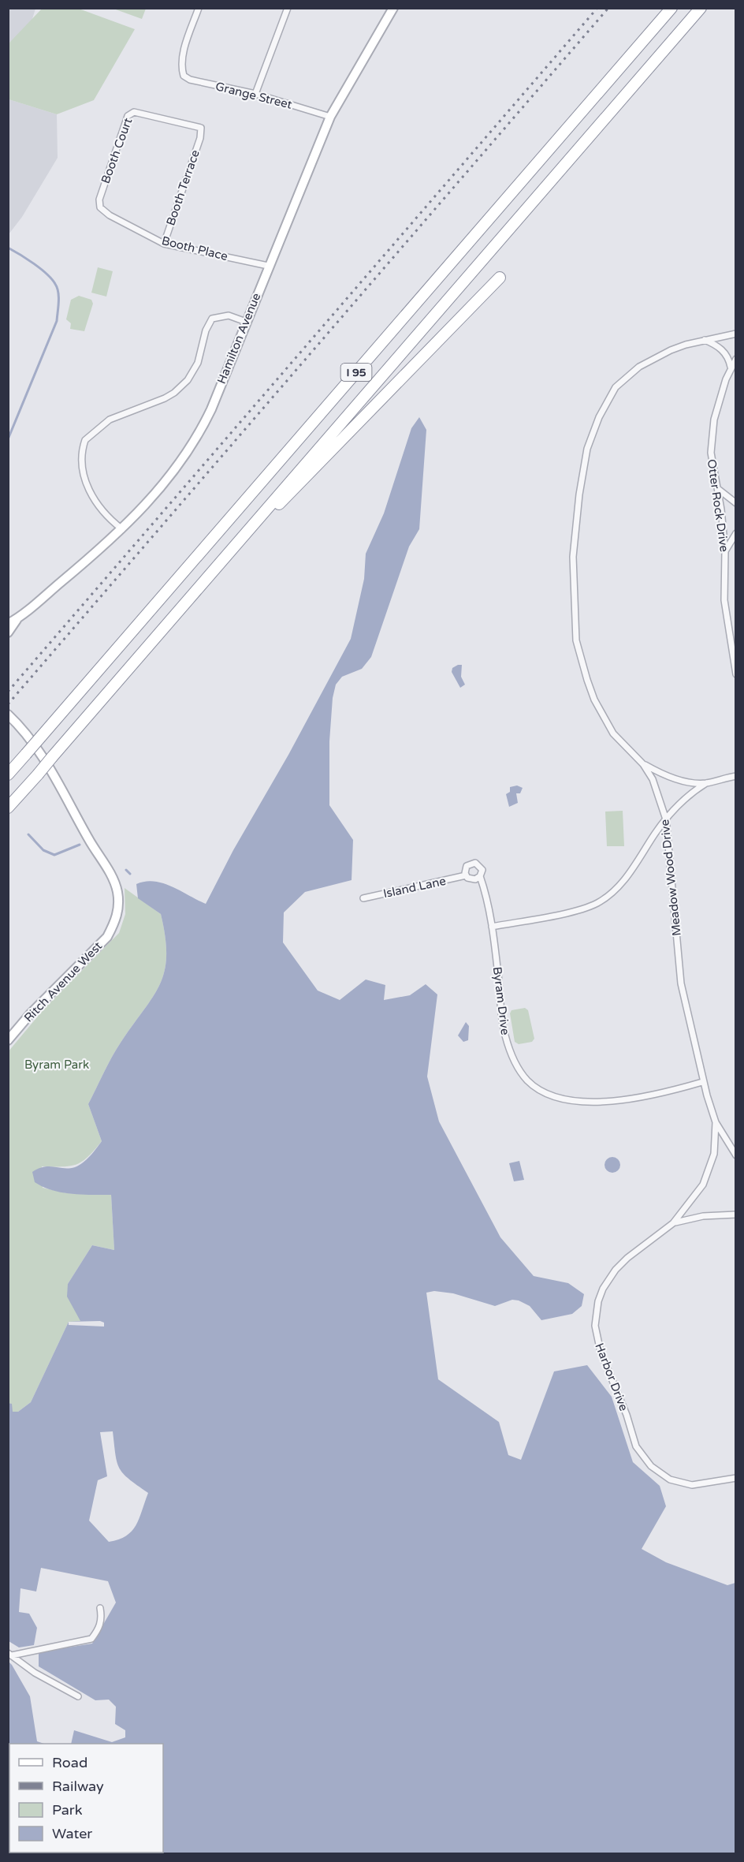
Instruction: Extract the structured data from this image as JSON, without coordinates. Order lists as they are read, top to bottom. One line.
{"streets":{"highway":["I 95"],"main road":["Hamilton Avenue","Ritch Avenue West"],"street":["Grange Street","Booth Court","Booth Terrace","Booth Place","Otter Rock Drive","Meadow Wood Drive","Island Lane","Byram Drive","Harbor Drive"]},"crossings":[["Grange Street","Hamilton Avenue"],["Booth Court","Booth Terrace"],["Booth Court","Booth Place"],["Booth Terrace","Booth Place"],["Booth Place","Hamilton Avenue"],["Meadow Wood Drive","Byram Drive"],["Meadow Wood Drive","Harbor Drive"],["Island Lane","Byram Drive"]],"parks":["Byram Park"],"legend":["Road","Railway","Park","Water"]}
